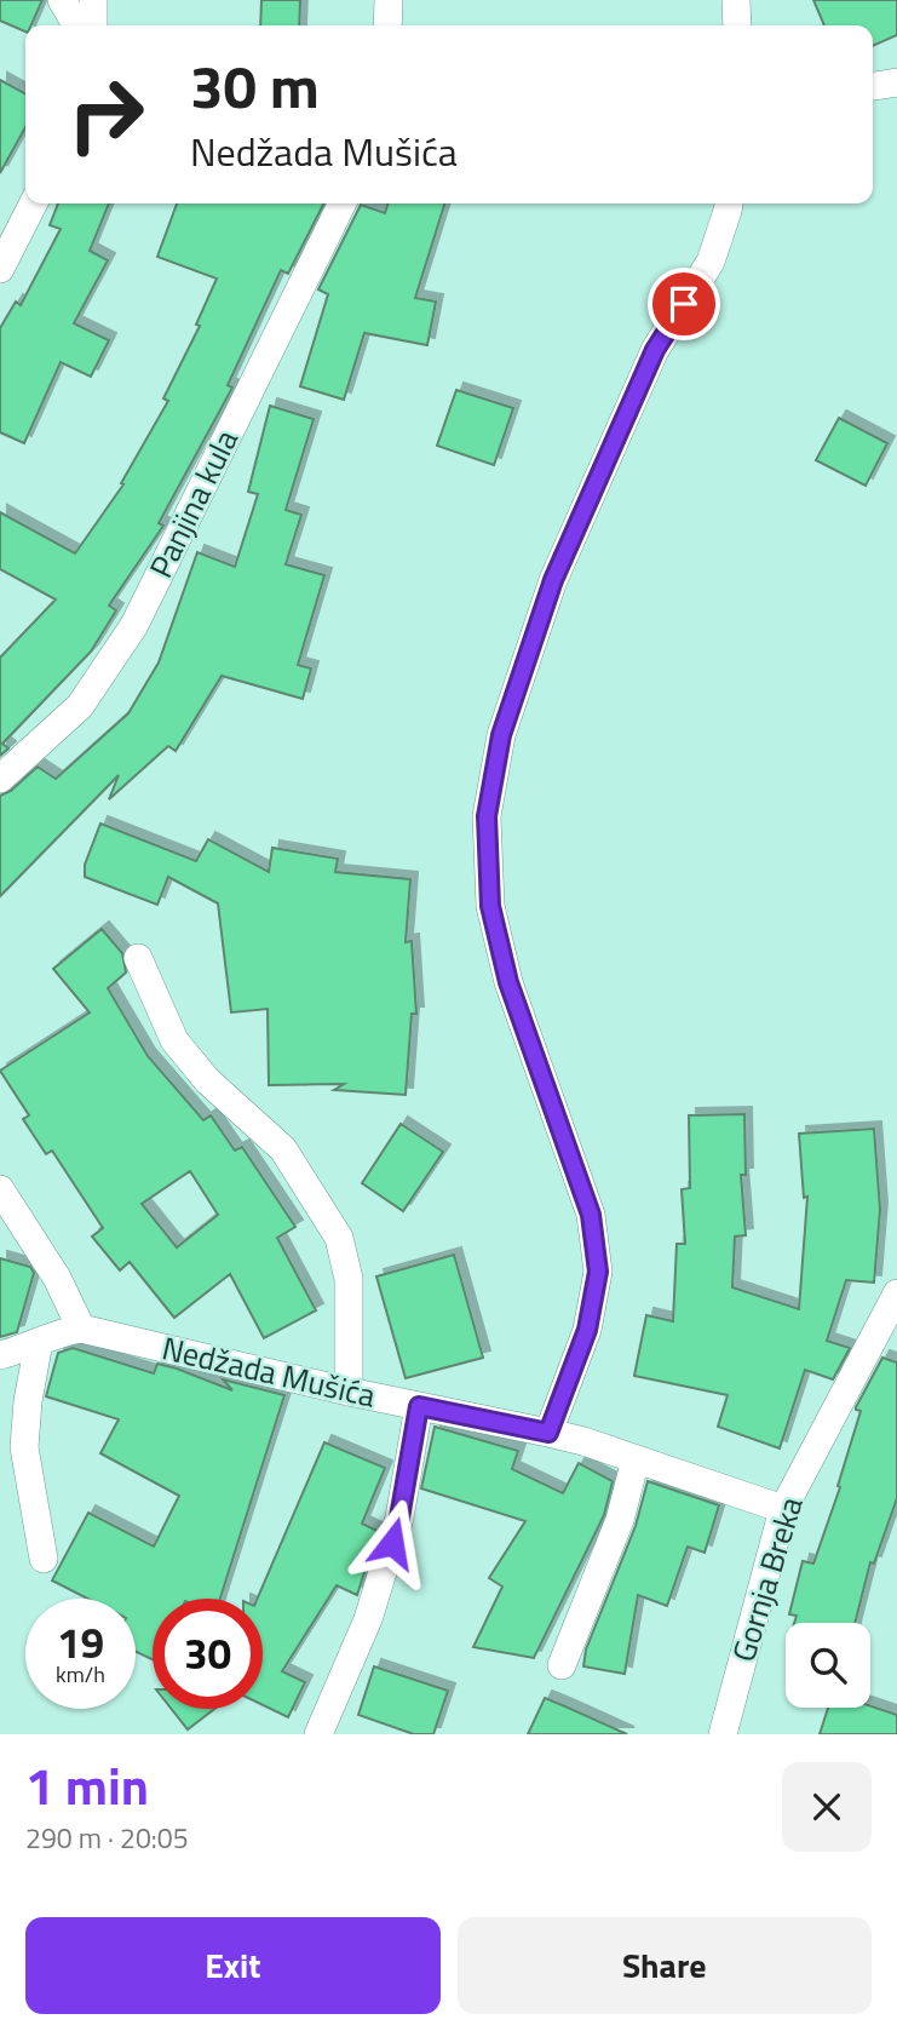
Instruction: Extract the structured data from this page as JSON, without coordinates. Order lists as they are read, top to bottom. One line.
{"streets":{"street":["Panjina kula","Nedžada Mušića","Gornja Breka"]},"crossings":[["Nedžada Mušića","Gornja Breka"]],"page":{"turn":["30 m","Nedžada Mušića"],"speed":"19 km/h","limit":"30","heading":["1 min","290 m · 20:05"],"buttons":["Exit","Share"]}}
